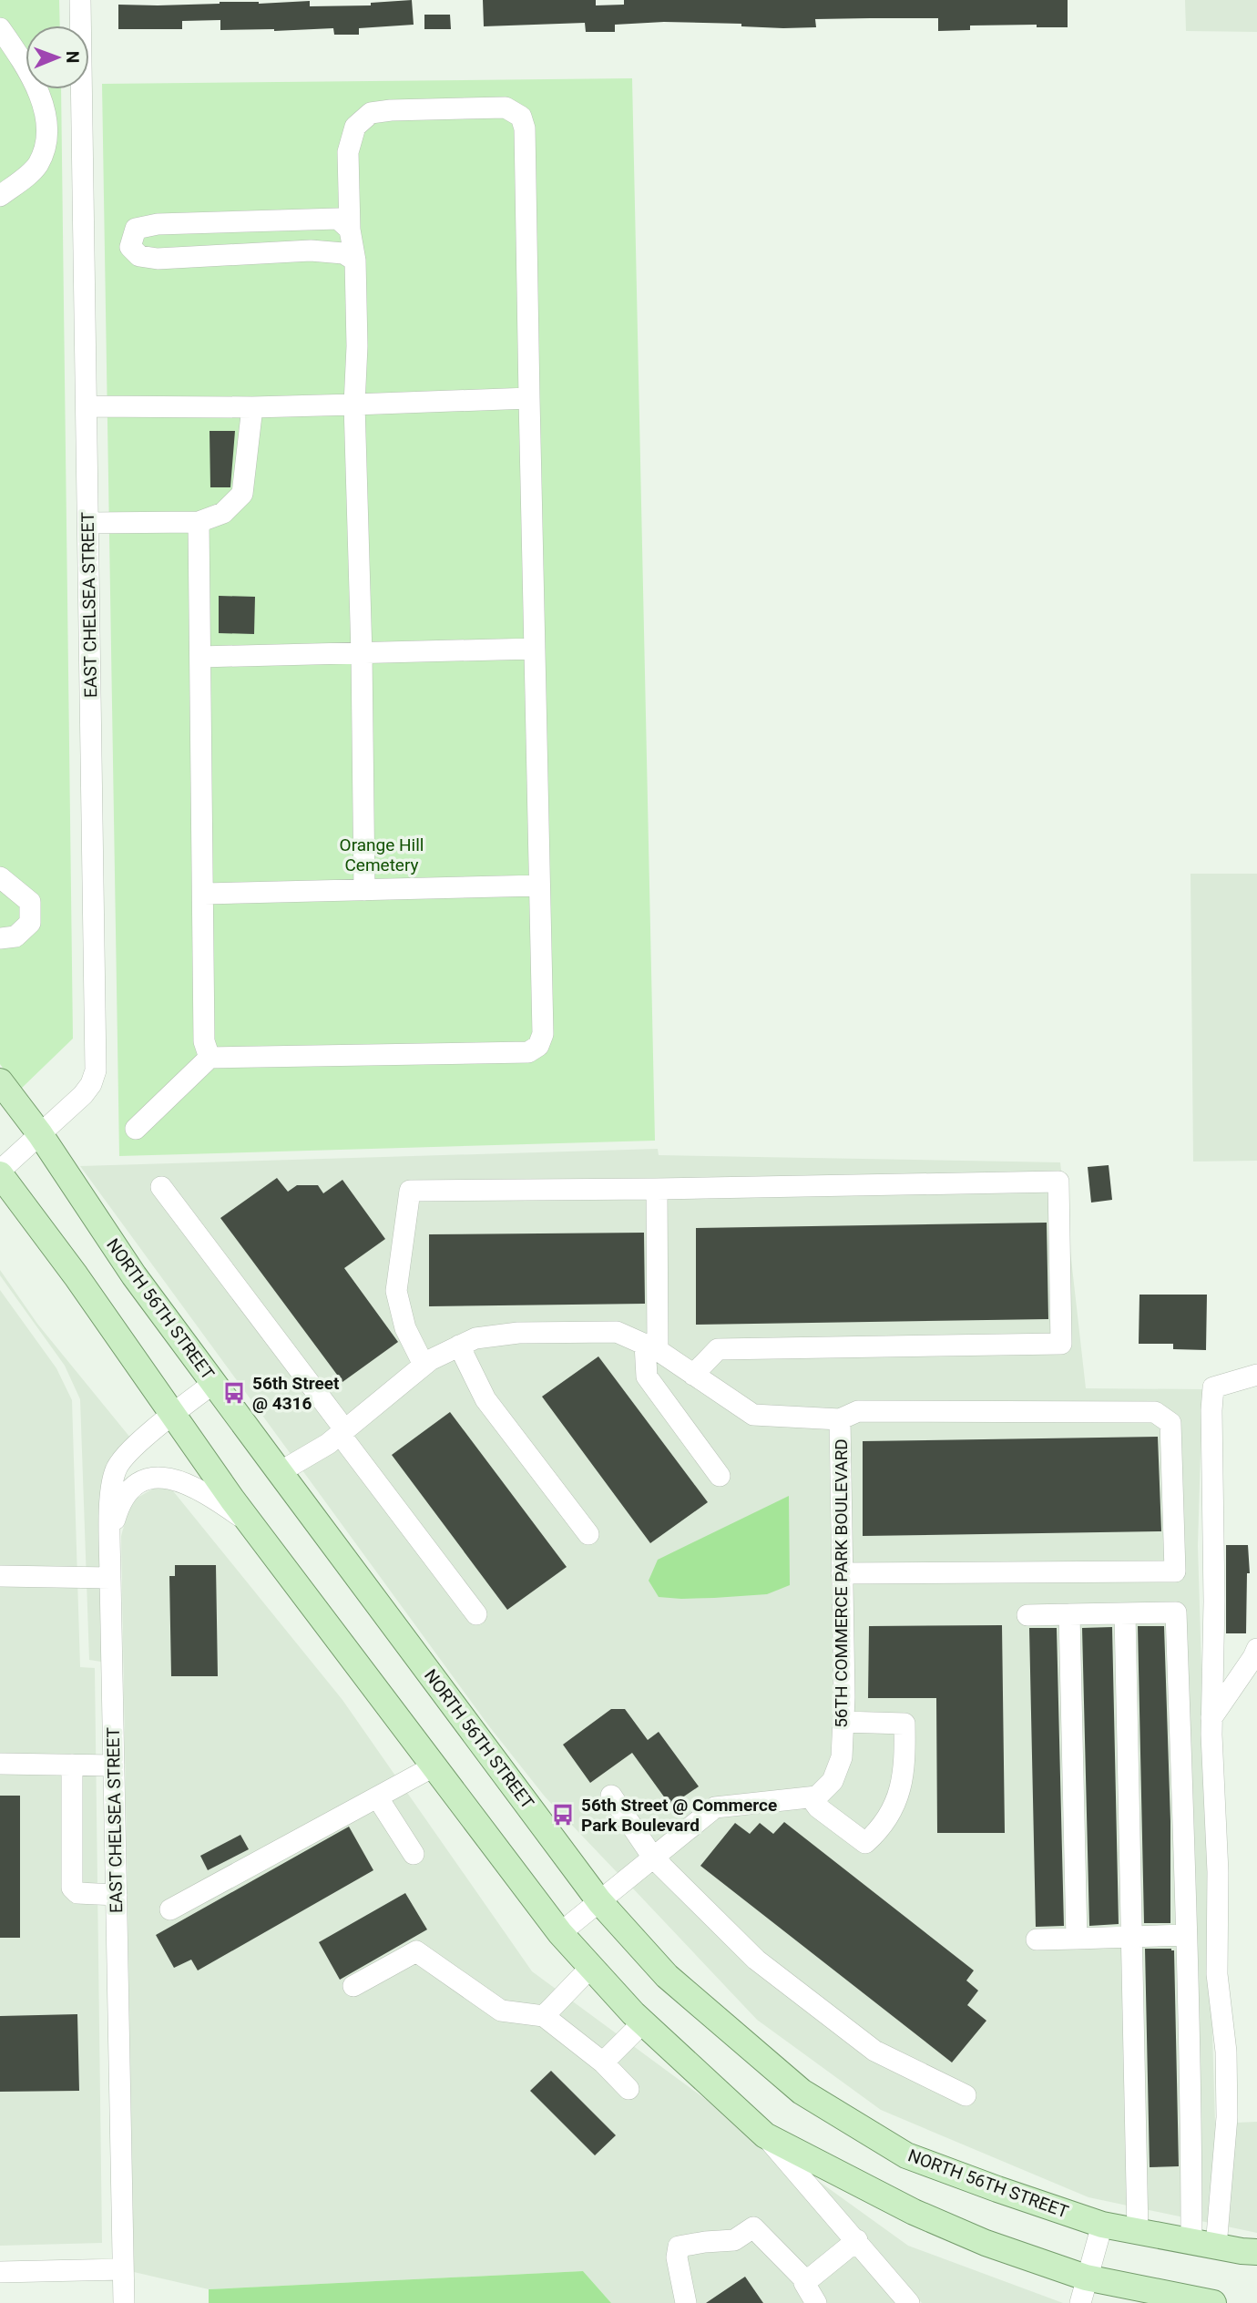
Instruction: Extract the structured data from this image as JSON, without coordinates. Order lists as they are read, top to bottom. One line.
{"streets":{"main road":["NORTH 56TH STREET"],"street":["EAST CHELSEA STREET","56TH COMMERCE PARK BOULEVARD"]},"crossings":[["EAST CHELSEA STREET","NORTH 56TH STREET"],["NORTH 56TH STREET","56TH COMMERCE PARK BOULEVARD"]],"parks":["Orange Hill Cemetery"],"places":{"bus stop":["56th Street @ 4316","56th Street @ Commerce Park Boulevard"]},"north":"right"}
